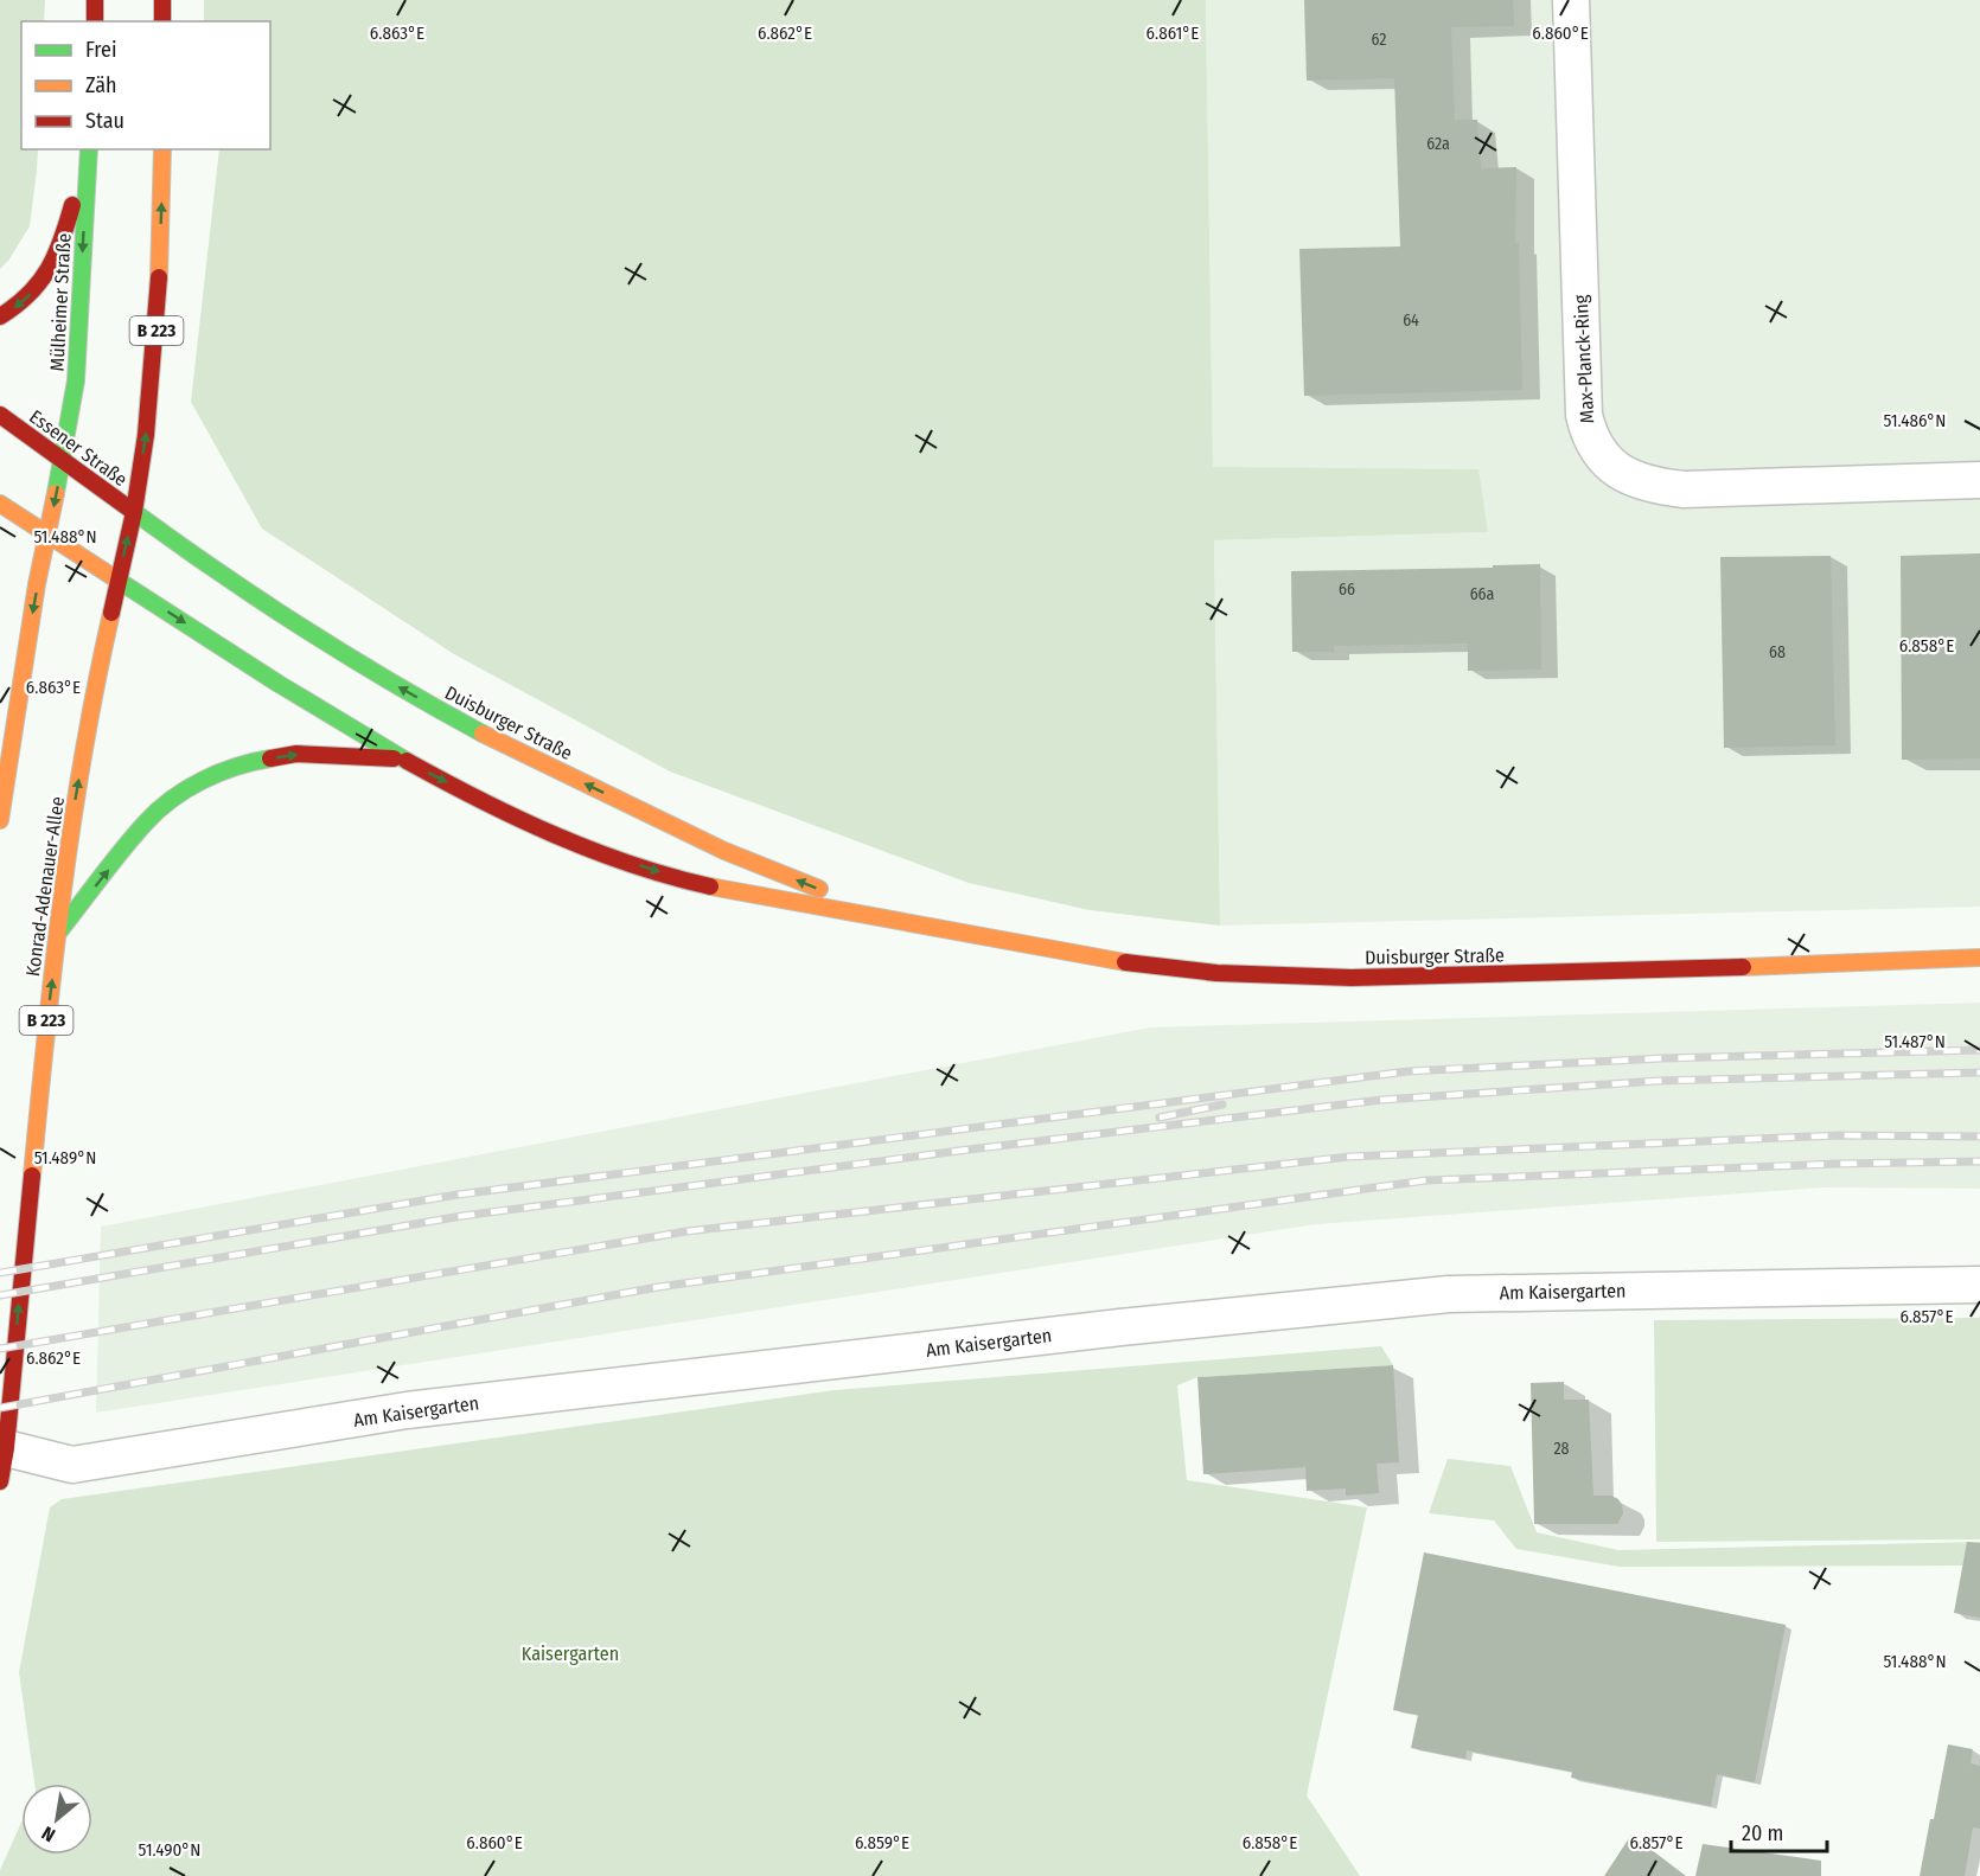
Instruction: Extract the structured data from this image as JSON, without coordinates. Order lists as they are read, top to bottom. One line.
{"streets":{"main road":["Mülheimer Straße","B 223","Essener Straße","Duisburger Straße","Konrad-Adenauer-Allee"],"street":["Max-Planck-Ring","Am Kaisergarten"]},"crossings":[["Mülheimer Straße","Essener Straße"],["B 223","Essener Straße"],["B 223","Duisburger Straße"],["B 223","Konrad-Adenauer-Allee"],["Essener Straße","Duisburger Straße"],["Essener Straße","Konrad-Adenauer-Allee"],["Duisburger Straße","Konrad-Adenauer-Allee"],["Konrad-Adenauer-Allee","Am Kaisergarten"]],"parks":["Kaisergarten"],"house_numbers":["62","62a","64","66","66a","68","28"],"legend":["Frei","Zäh","Stau"],"scale_bar":"20 m","north":"bottom left","coordinates":["6.863°E","6.861°E","6.860°E","6.862°E","51.486°N","51.488°N","6.858°E","51.487°N","51.489°N","6.857°E","6.859°E","51.490°N"]}
